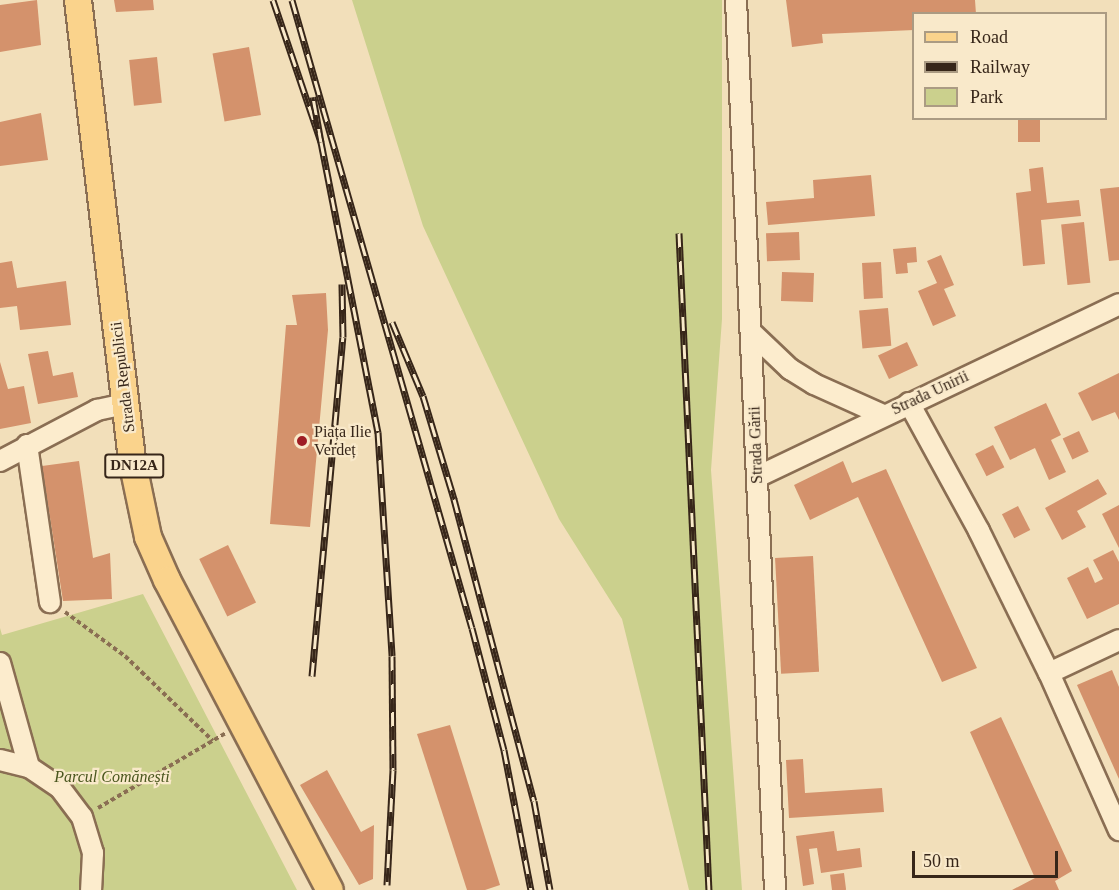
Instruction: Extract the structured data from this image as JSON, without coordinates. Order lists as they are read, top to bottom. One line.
{"streets":{"main road":["Strada Republicii","DN12A"],"street":["Strada Unirii","Strada Gării"]},"crossings":[["Strada Unirii","Strada Gării"]],"parks":["Parcul Comănești"],"places":["Piața Ilie Verdeț"],"legend":["Road","Railway","Park"],"scale_bar":"50 m"}
